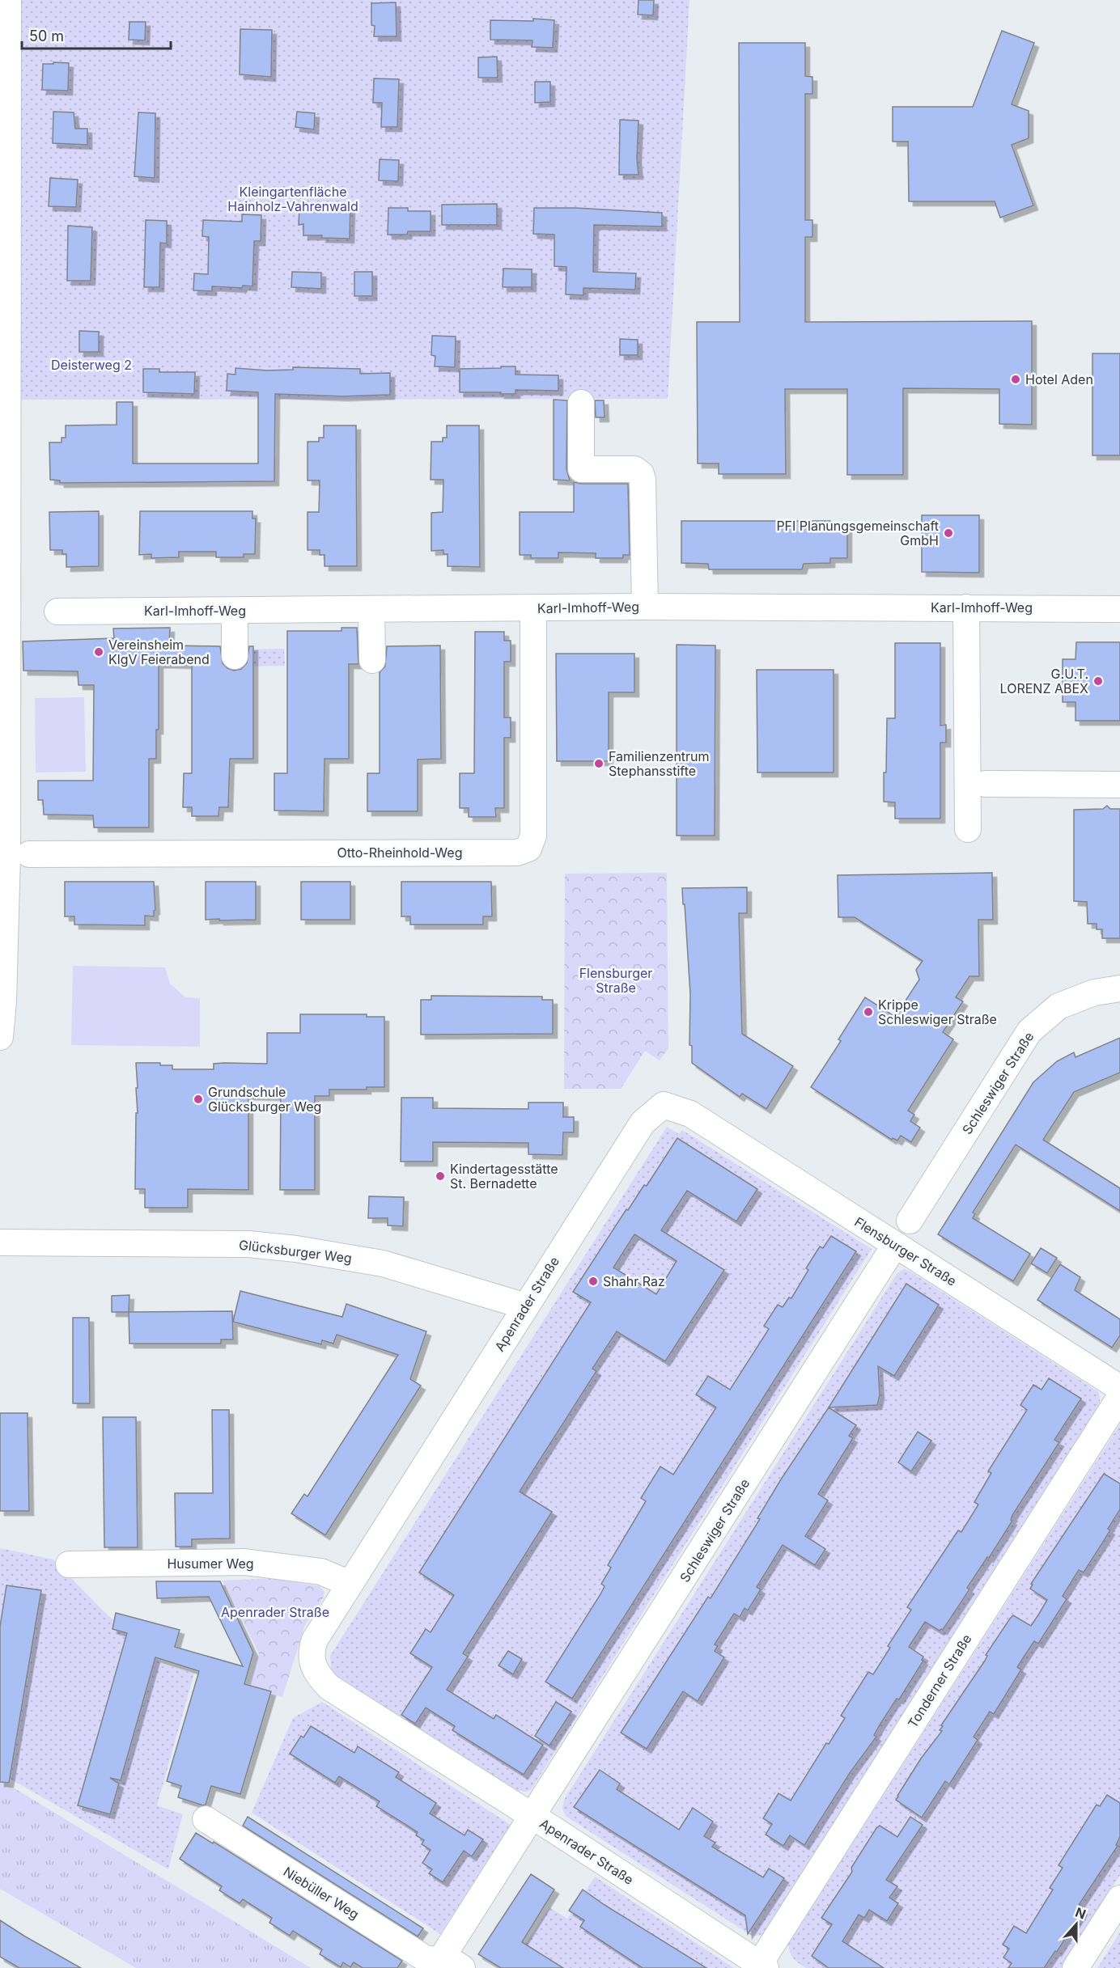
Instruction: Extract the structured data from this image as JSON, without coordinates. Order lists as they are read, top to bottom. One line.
{"streets":{"street":["Karl-Imhoff-Weg","Otto-Rheinhold-Weg","Schleswiger Straße","Glücksburger Weg","Flensburger Straße","Apenrader Straße","Husumer Weg","Tonderner Straße","Niebüller Weg"]},"crossings":[["Karl-Imhoff-Weg","Otto-Rheinhold-Weg"],["Schleswiger Straße","Flensburger Straße"],["Schleswiger Straße","Apenrader Straße"],["Schleswiger Straße","Niebüller Weg"],["Glücksburger Weg","Apenrader Straße"],["Flensburger Straße","Apenrader Straße"],["Apenrader Straße","Husumer Weg"],["Apenrader Straße","Tonderner Straße"],["Apenrader Straße","Niebüller Weg"]],"parks":["Kleingartenfläche Hainholz-Vahrenwald","Deisterweg 2","Flensburger Straße","Apenrader Straße"],"places":["Hotel Aden","PFI Planungsgemeinschaft GmbH","Vereinsheim KlgV Feierabend","G.U.T. LORENZ ABEX","Familienzentrum Stephansstifte","Krippe Schleswiger Straße","Grundschule Glücksburger Weg","Kindertagesstätte St. Bernadette","Shahr Raz"],"scale_bar":"50 m","north":"top"}
